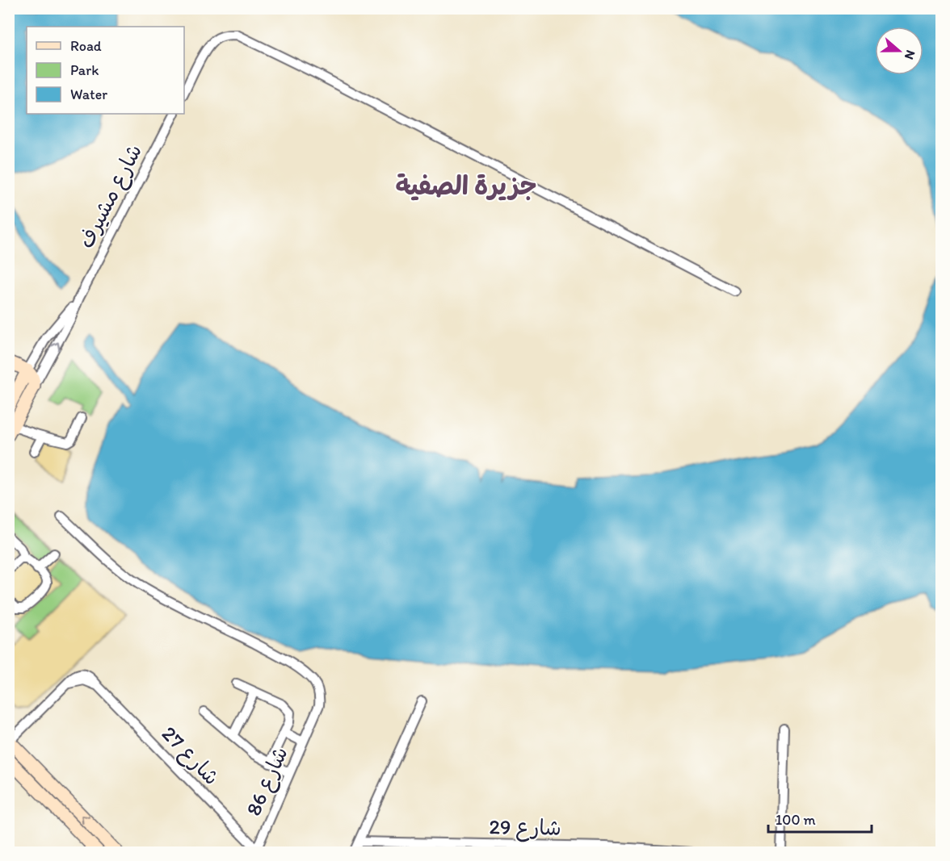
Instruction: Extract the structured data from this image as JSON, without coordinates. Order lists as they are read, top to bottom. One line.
{"streets":{"main road":["شارع مشيرف"],"street":["شارع 27","شارع 86","شارع 29"]},"crossings":[["شارع 27","شارع 86"]],"districts":["جزيرة الصفية"],"legend":["Road","Park","Water"],"scale_bar":"100 m","north":"right"}
